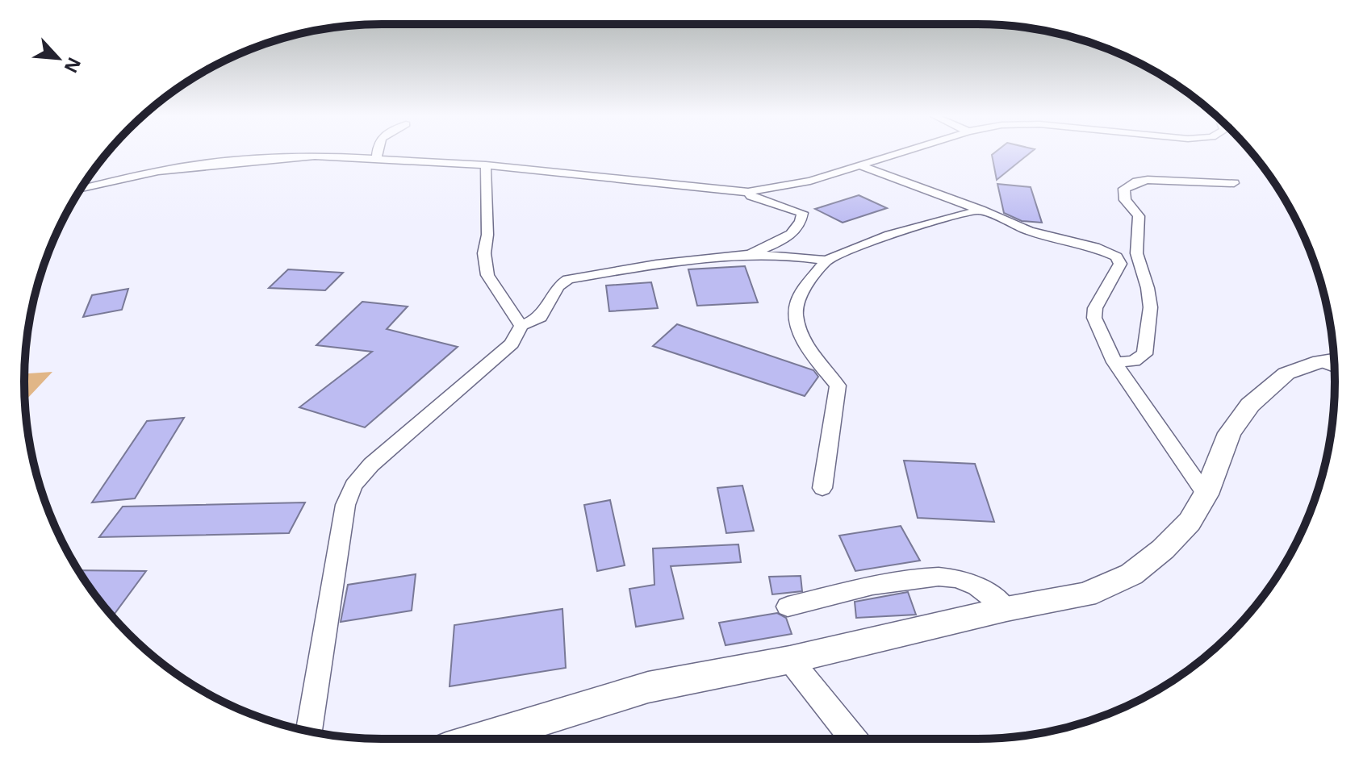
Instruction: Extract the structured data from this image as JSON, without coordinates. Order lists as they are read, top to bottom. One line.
{"north":"bottom right"}
